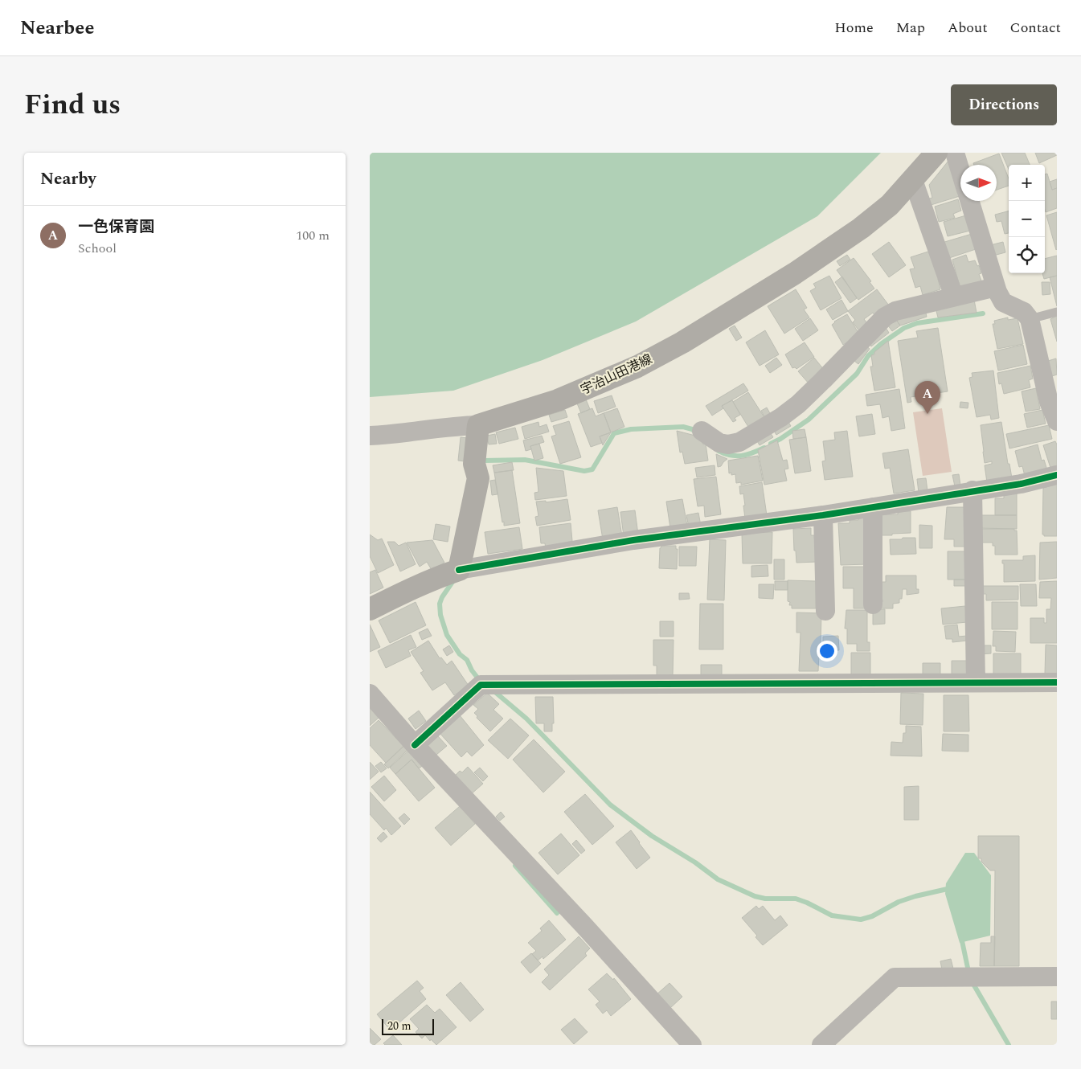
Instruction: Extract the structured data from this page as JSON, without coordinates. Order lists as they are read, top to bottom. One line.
{"streets":{"main road":["宇治山田港線"]},"scale_bar":"20 m","north":"right","page":{"header":"Nearbee","nav":["Home","Map","About","Contact"],"title":"Find us","buttons":"Directions","heading":"Nearby","map_buttons":["+","−"],"list":[{"mark":"A","name":"一色保育園","note":"School","value":"100 m"}],"pins":"A","scale":"20 m"}}
